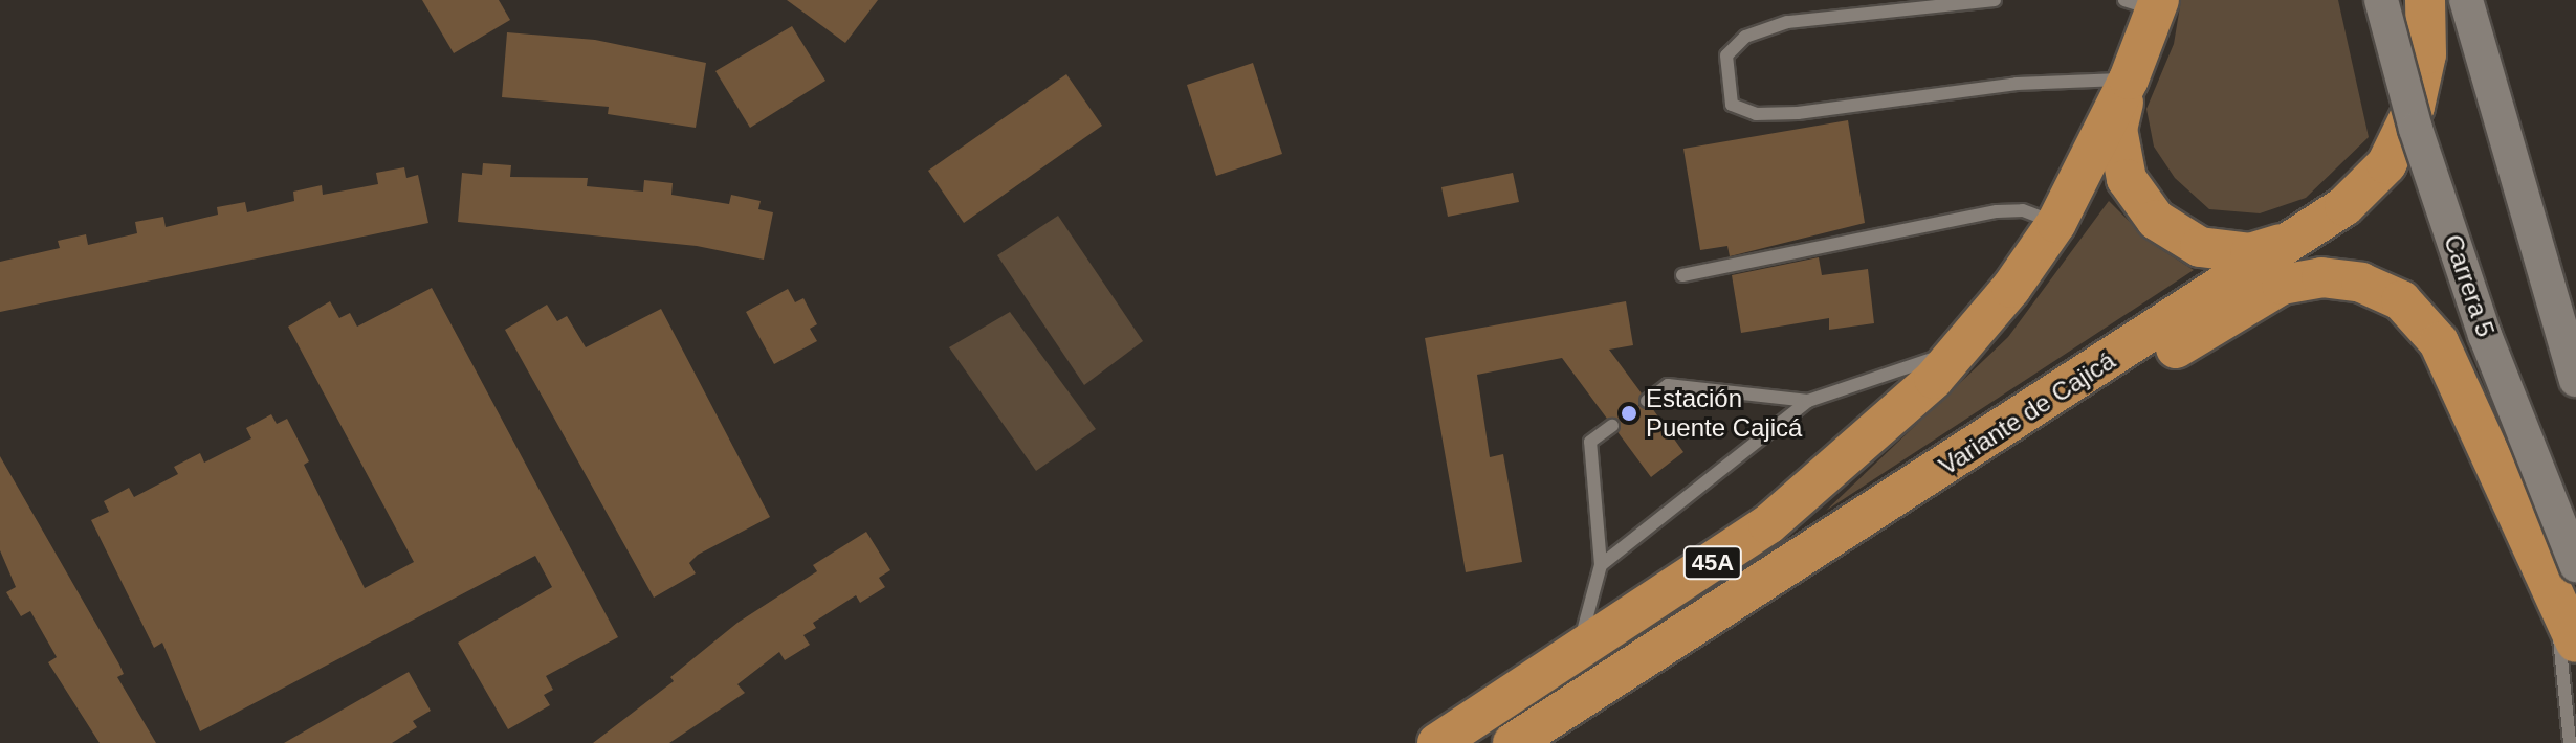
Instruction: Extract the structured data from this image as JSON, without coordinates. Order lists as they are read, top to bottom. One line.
{"streets":{"highway":["Variante de Cajicá","45A"],"main road":["Carrera 5"]},"places":["Estación Puente Cajicá"]}
